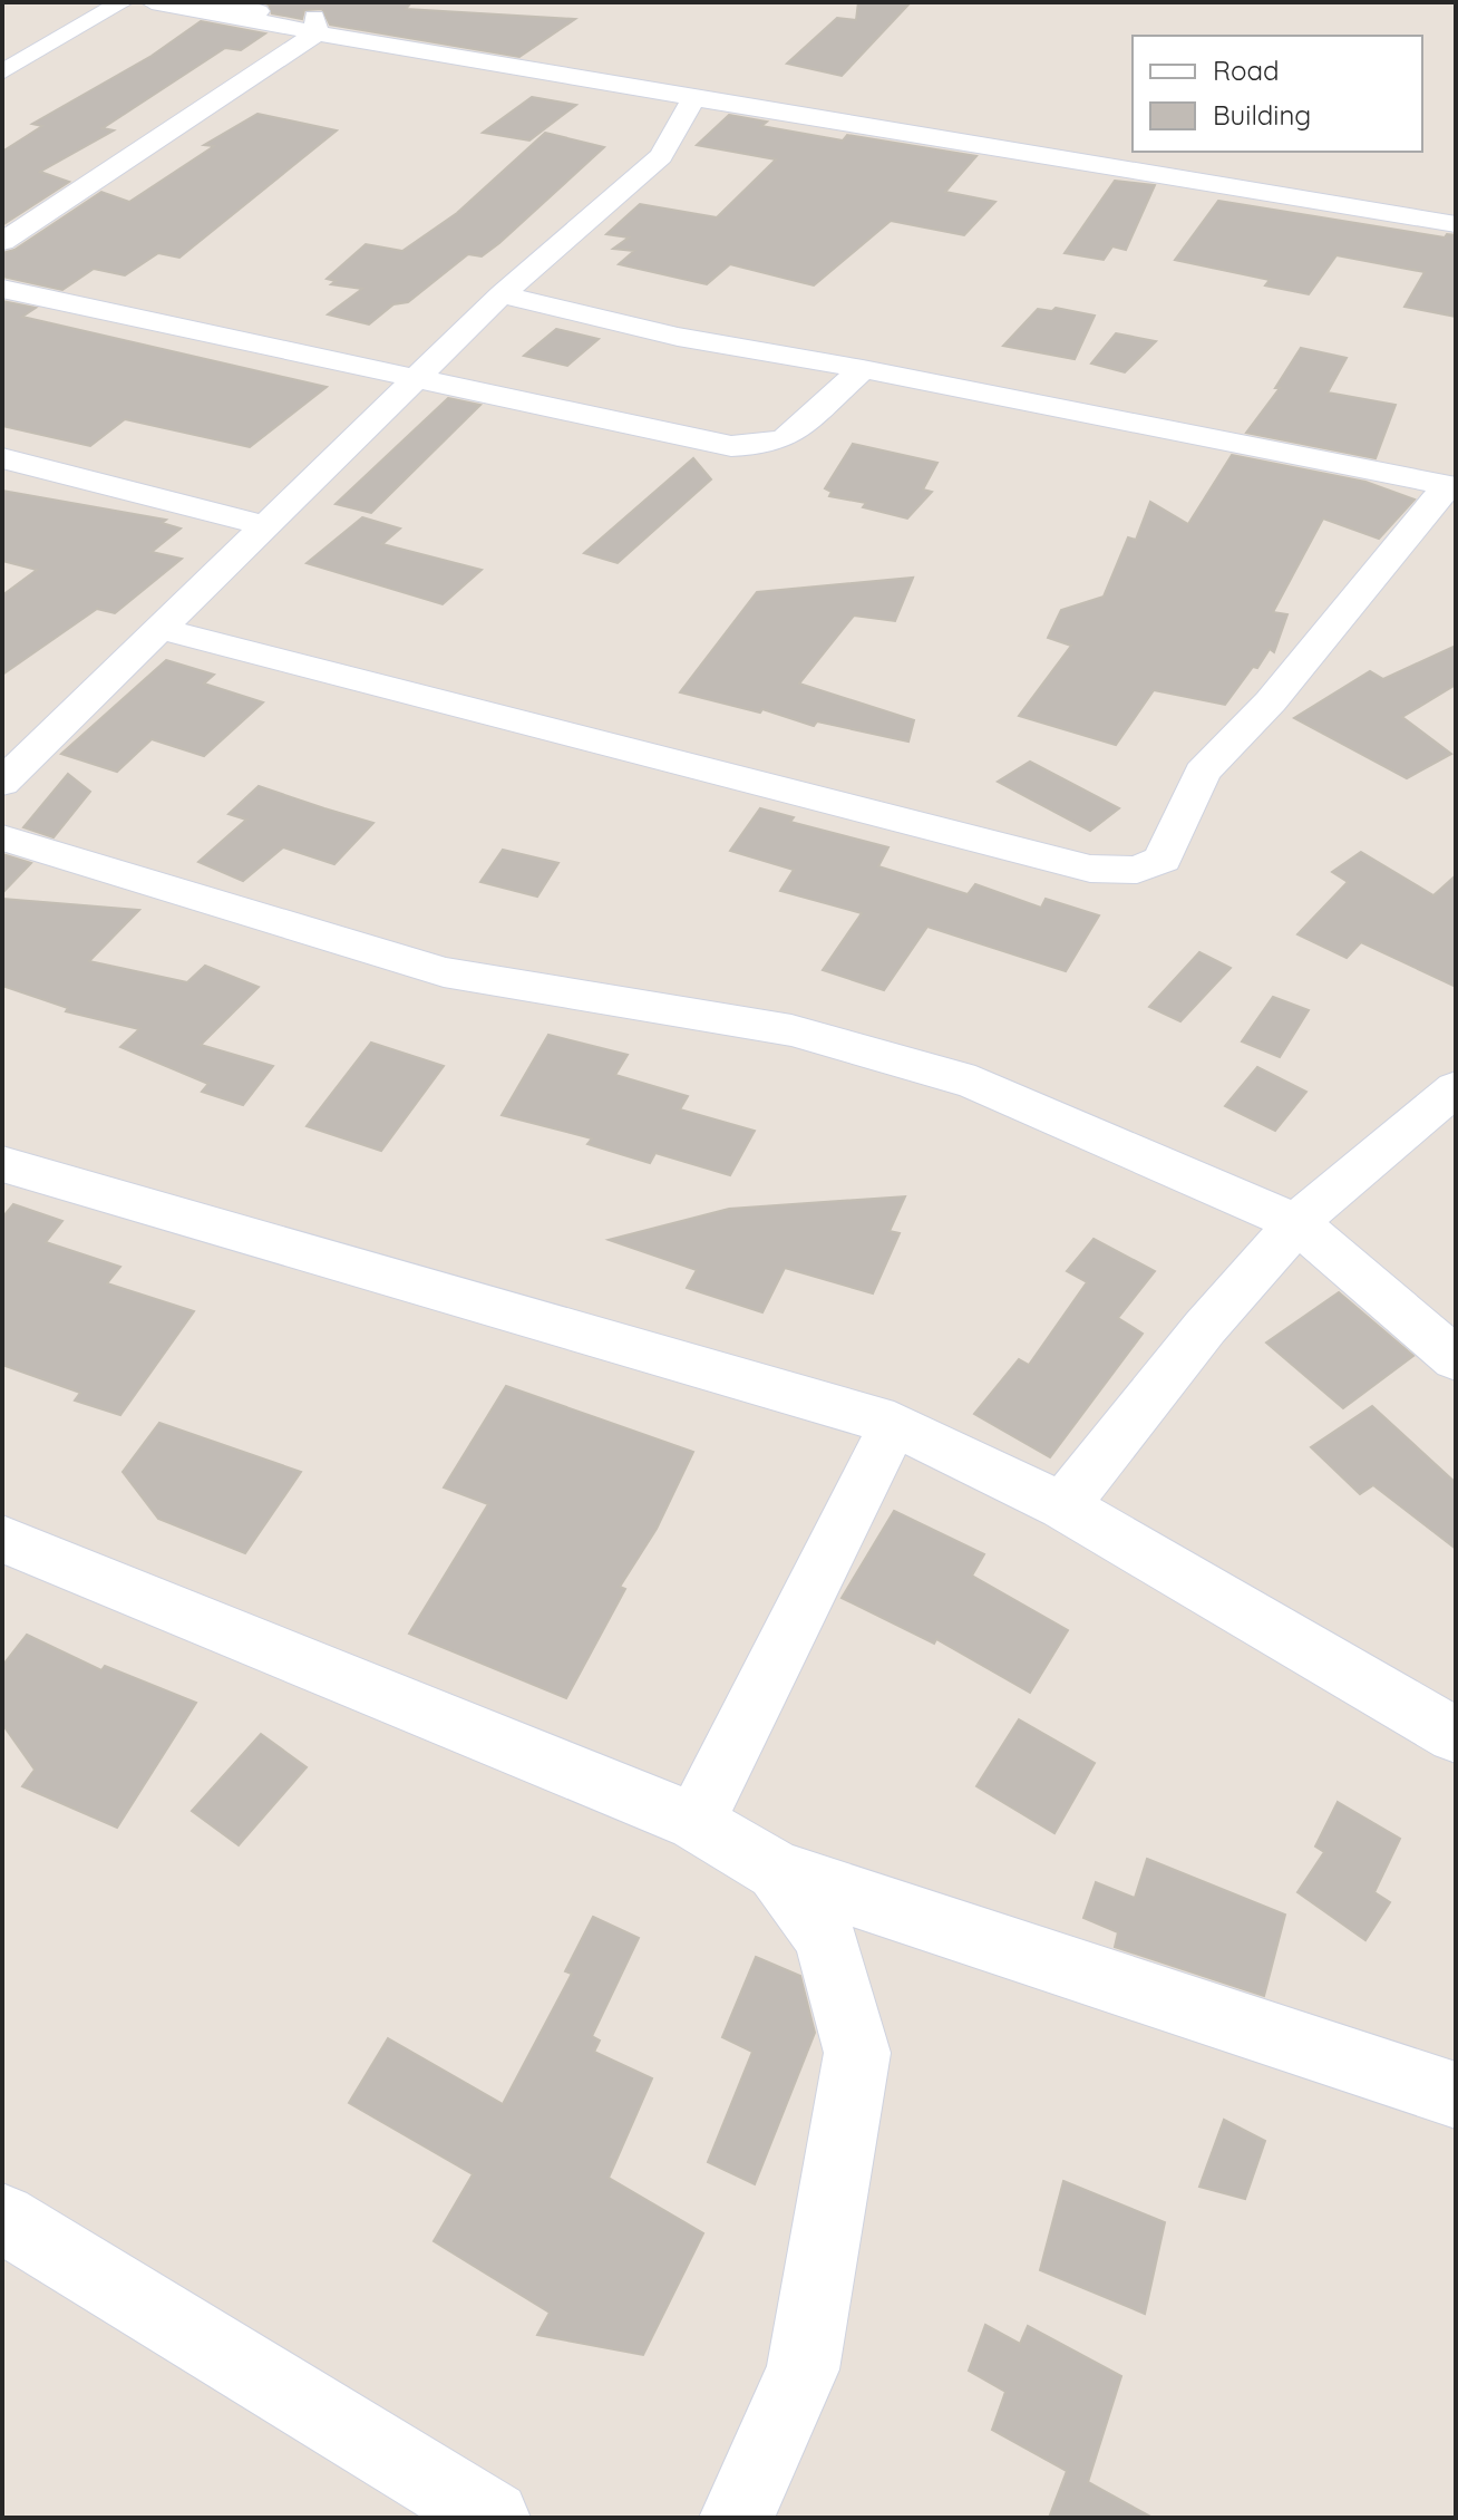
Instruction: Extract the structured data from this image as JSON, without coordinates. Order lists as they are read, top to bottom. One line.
{"legend":["Road","Building"]}
